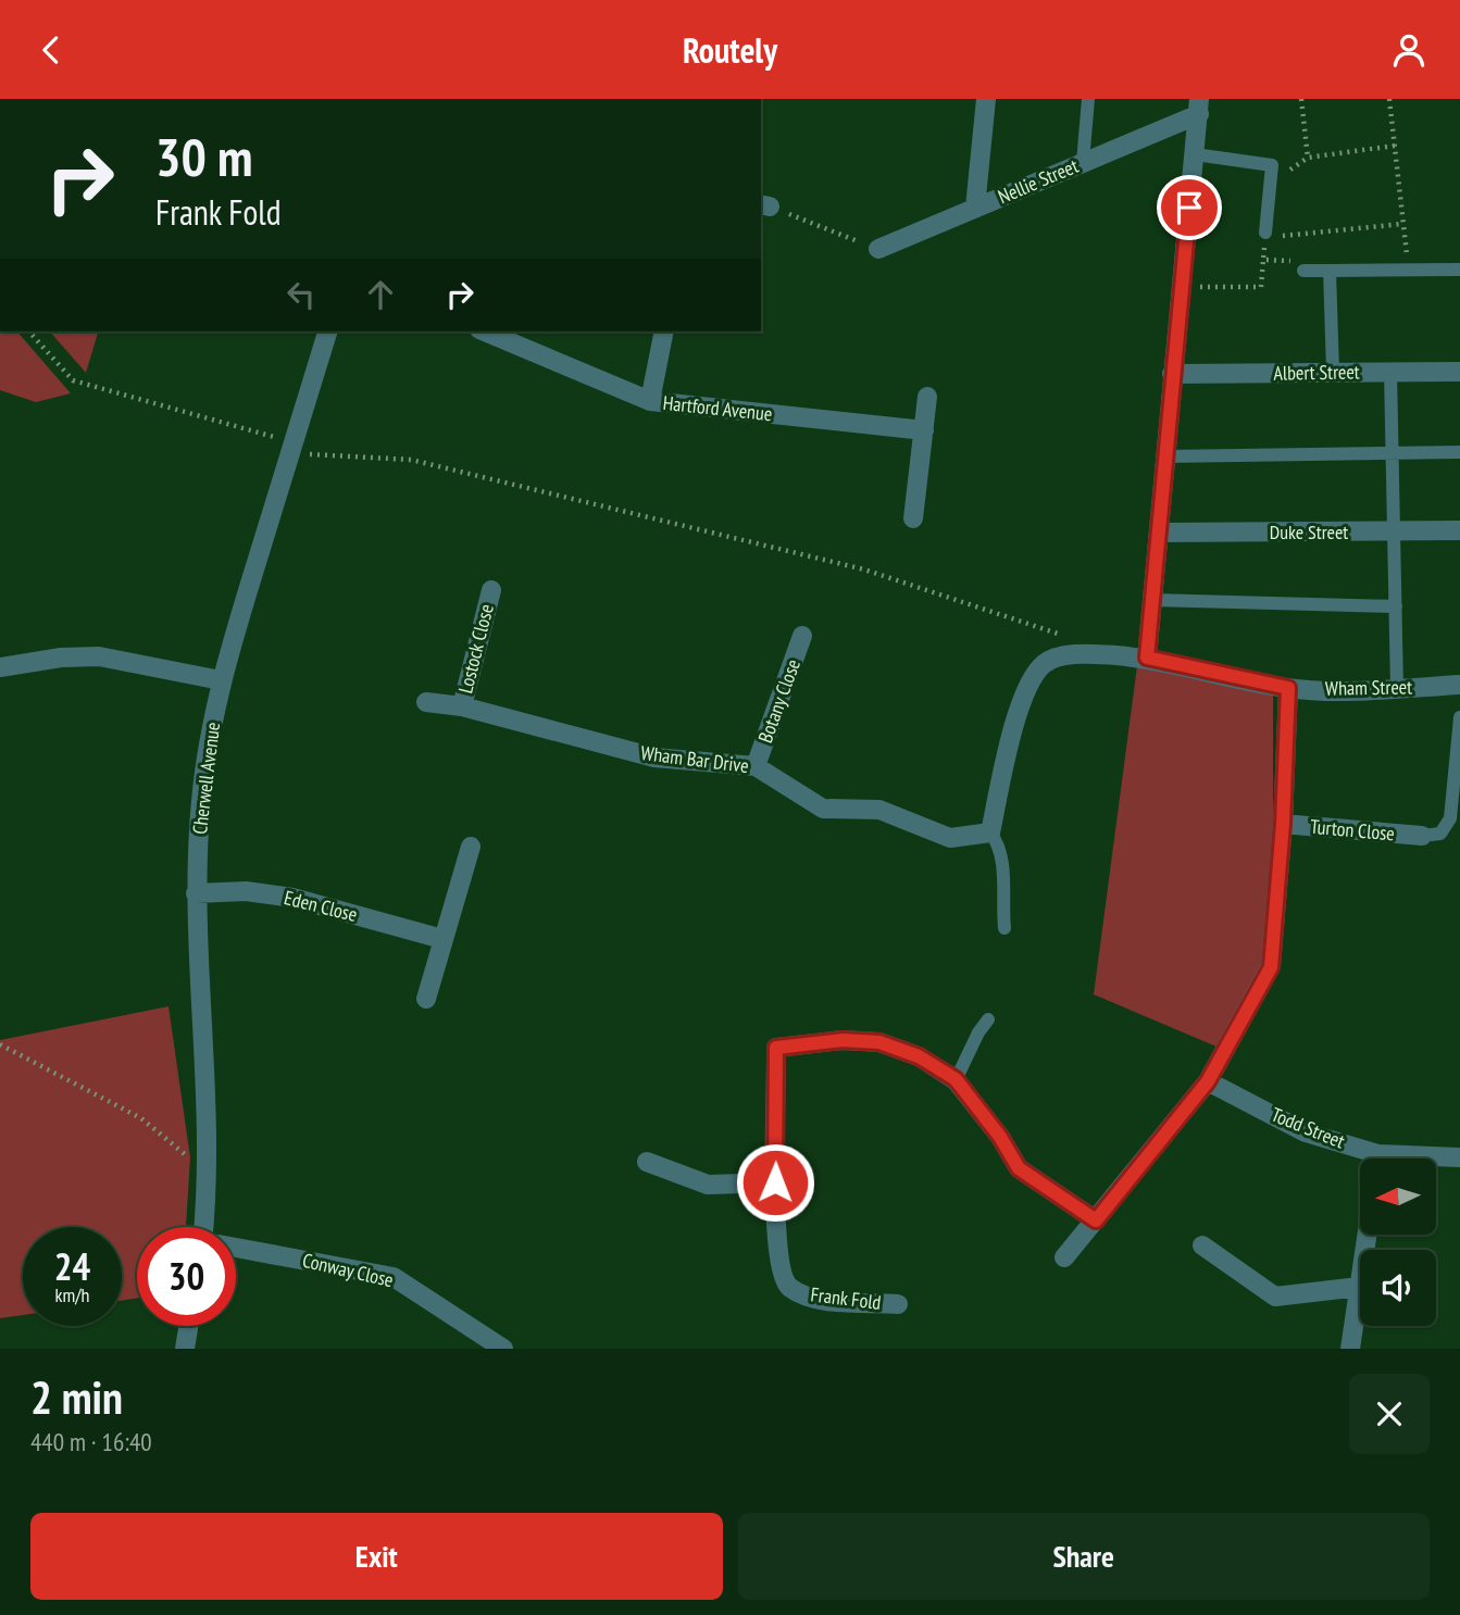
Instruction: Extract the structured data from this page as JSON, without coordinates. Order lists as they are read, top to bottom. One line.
{"streets":{"street":["Nellie Street","Albert Street","Hartford Avenue","Duke Street","Lostock Close","Wham Street","Botany Close","Wham Bar Drive","Cherwell Avenue","Turton Close","Eden Close","Todd Street","Conway Close","Frank Fold"]},"crossings":[["Lostock Close","Wham Bar Drive"],["Botany Close","Wham Bar Drive"],["Cherwell Avenue","Eden Close"]],"north":"left","page":{"header":"Routely","turn":["30 m","Frank Fold"],"speed":"24 km/h","limit":"30","heading":["2 min","440 m · 16:40"],"buttons":["Exit","Share"]}}
